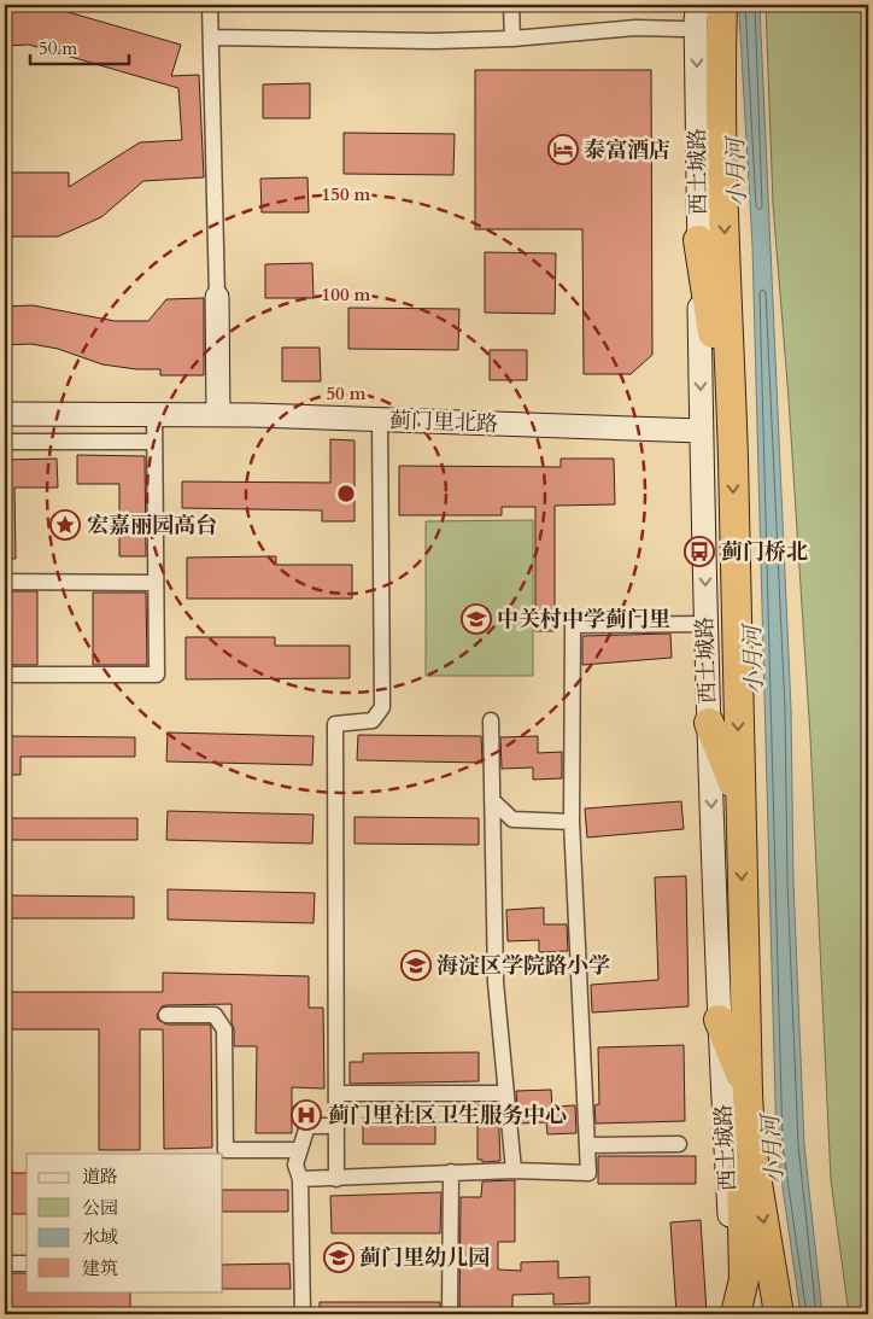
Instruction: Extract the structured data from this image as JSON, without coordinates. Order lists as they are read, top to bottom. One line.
{"streets":{"highway":["西土城路"],"street":["蓟门里北路"]},"crossings":[["西土城路","蓟门里北路"]],"water":["小月河"],"places":{"hotel":["泰富酒店"],"place":["宏嘉丽园高台"],"bus stop":["蓟门桥北"],"school or university":["中关村中学蓟门里","海淀区学院路小学","蓟门里幼儿园"],"hospital":["蓟门里社区卫生服务中心"]},"legend":["道路","公园","水域","建筑"],"scale_bar":"50 m","rings":["150 m","100 m","50 m"]}
